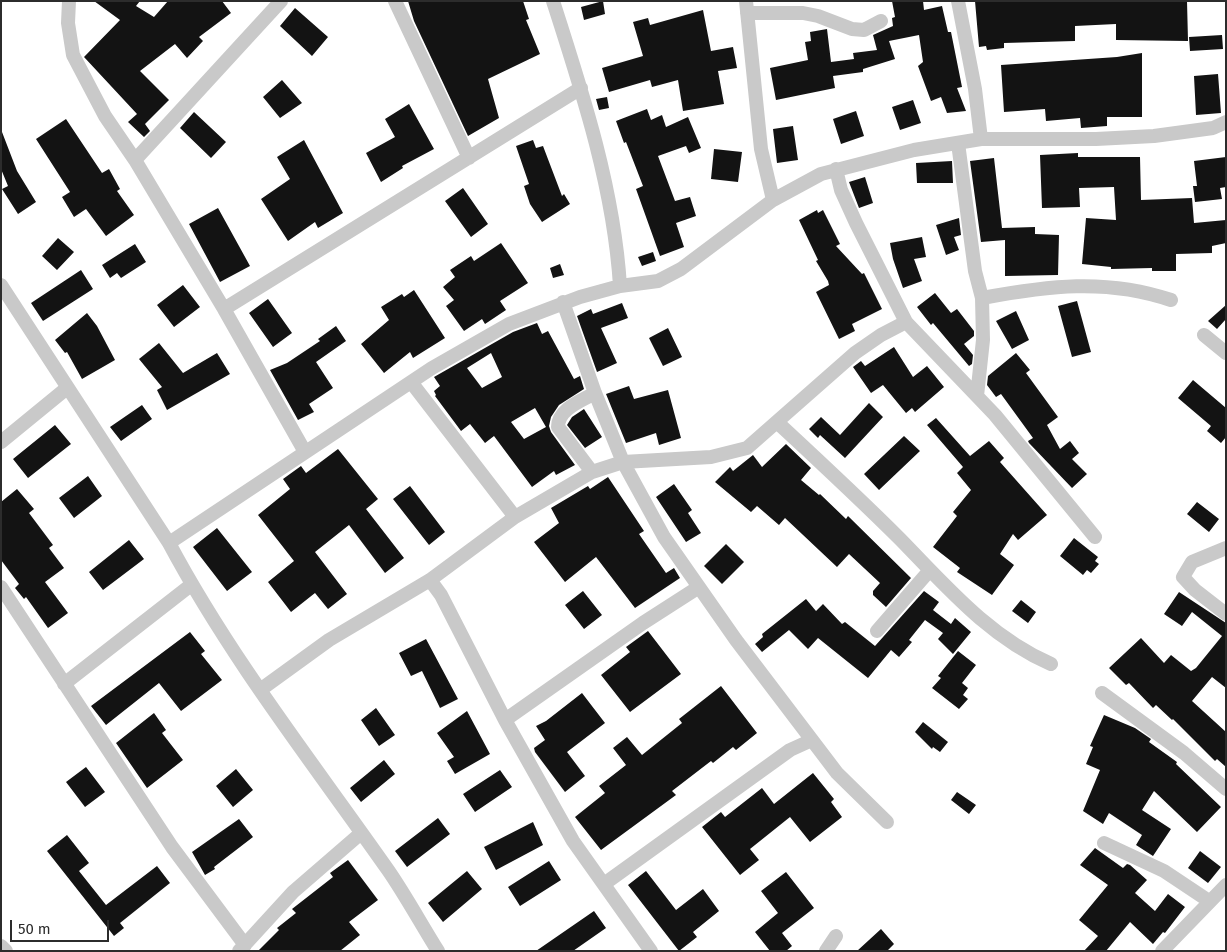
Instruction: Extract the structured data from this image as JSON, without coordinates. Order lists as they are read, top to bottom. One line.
{"scale_bar":"50 m"}
